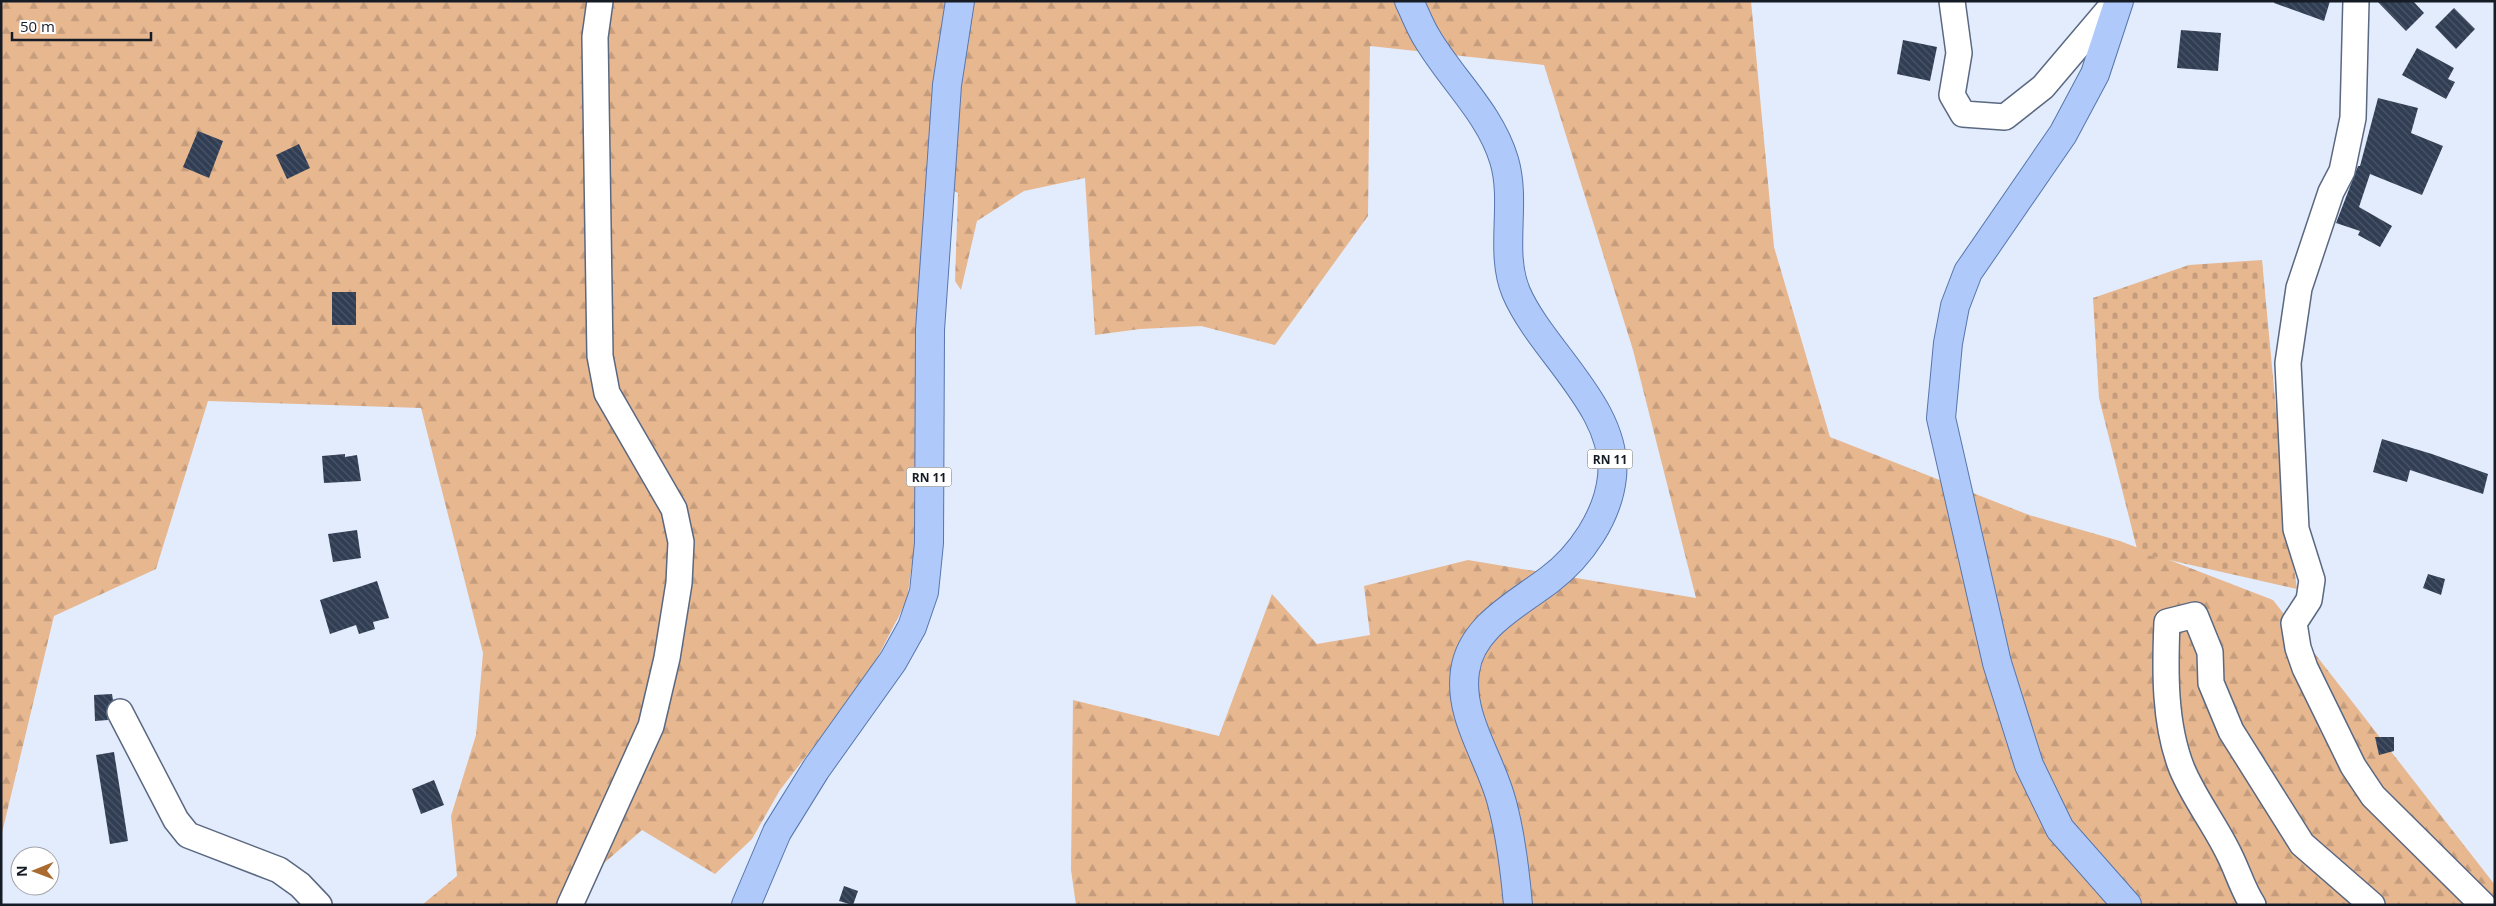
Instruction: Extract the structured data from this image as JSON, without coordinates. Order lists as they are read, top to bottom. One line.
{"streets":{"main road":["RN 11"]},"scale_bar":"50 m","north":"left"}
